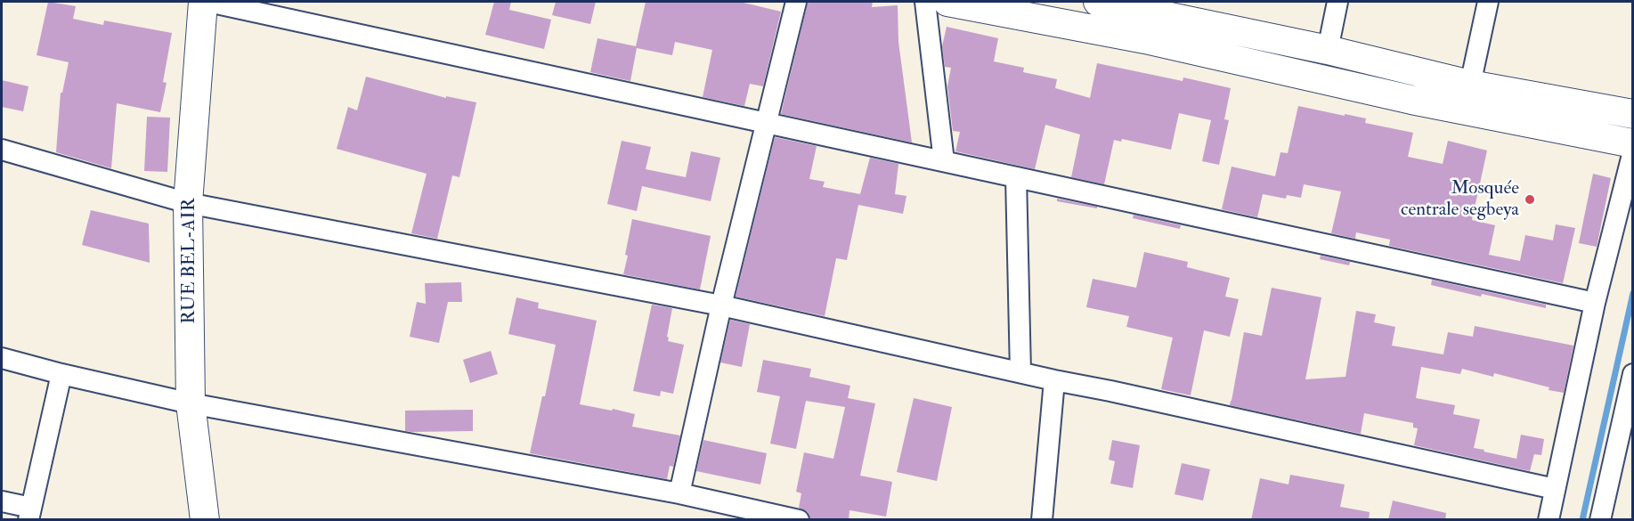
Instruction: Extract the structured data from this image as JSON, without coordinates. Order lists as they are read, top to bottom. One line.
{"streets":{"main road":["RUE BEL-AIR"]},"places":["Mosquée centrale segbeya"]}
